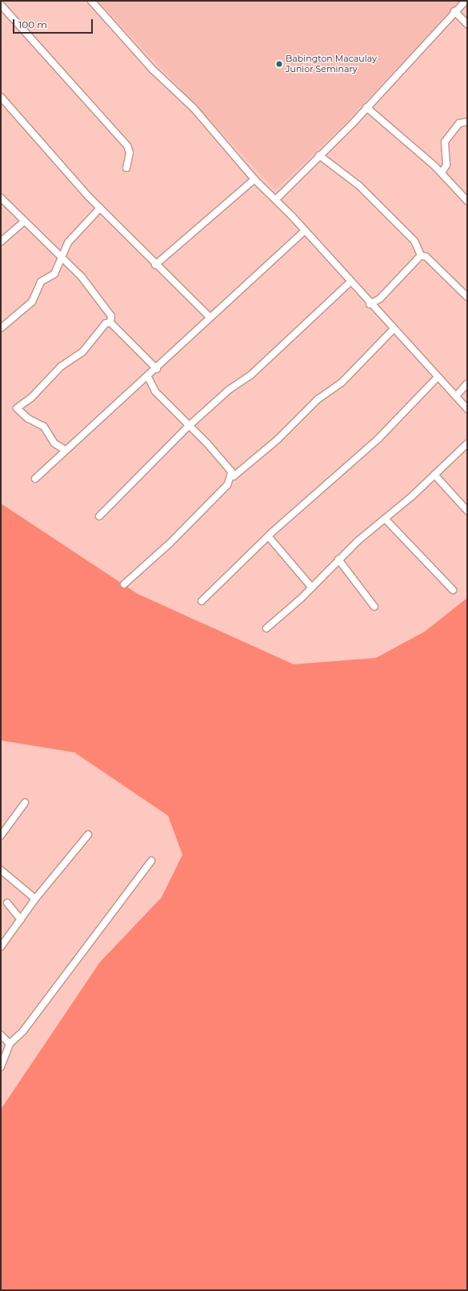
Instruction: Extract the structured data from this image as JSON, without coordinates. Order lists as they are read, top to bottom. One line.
{"places":["Babington Macaulay Junior Seminary"],"scale_bar":"100 m"}
